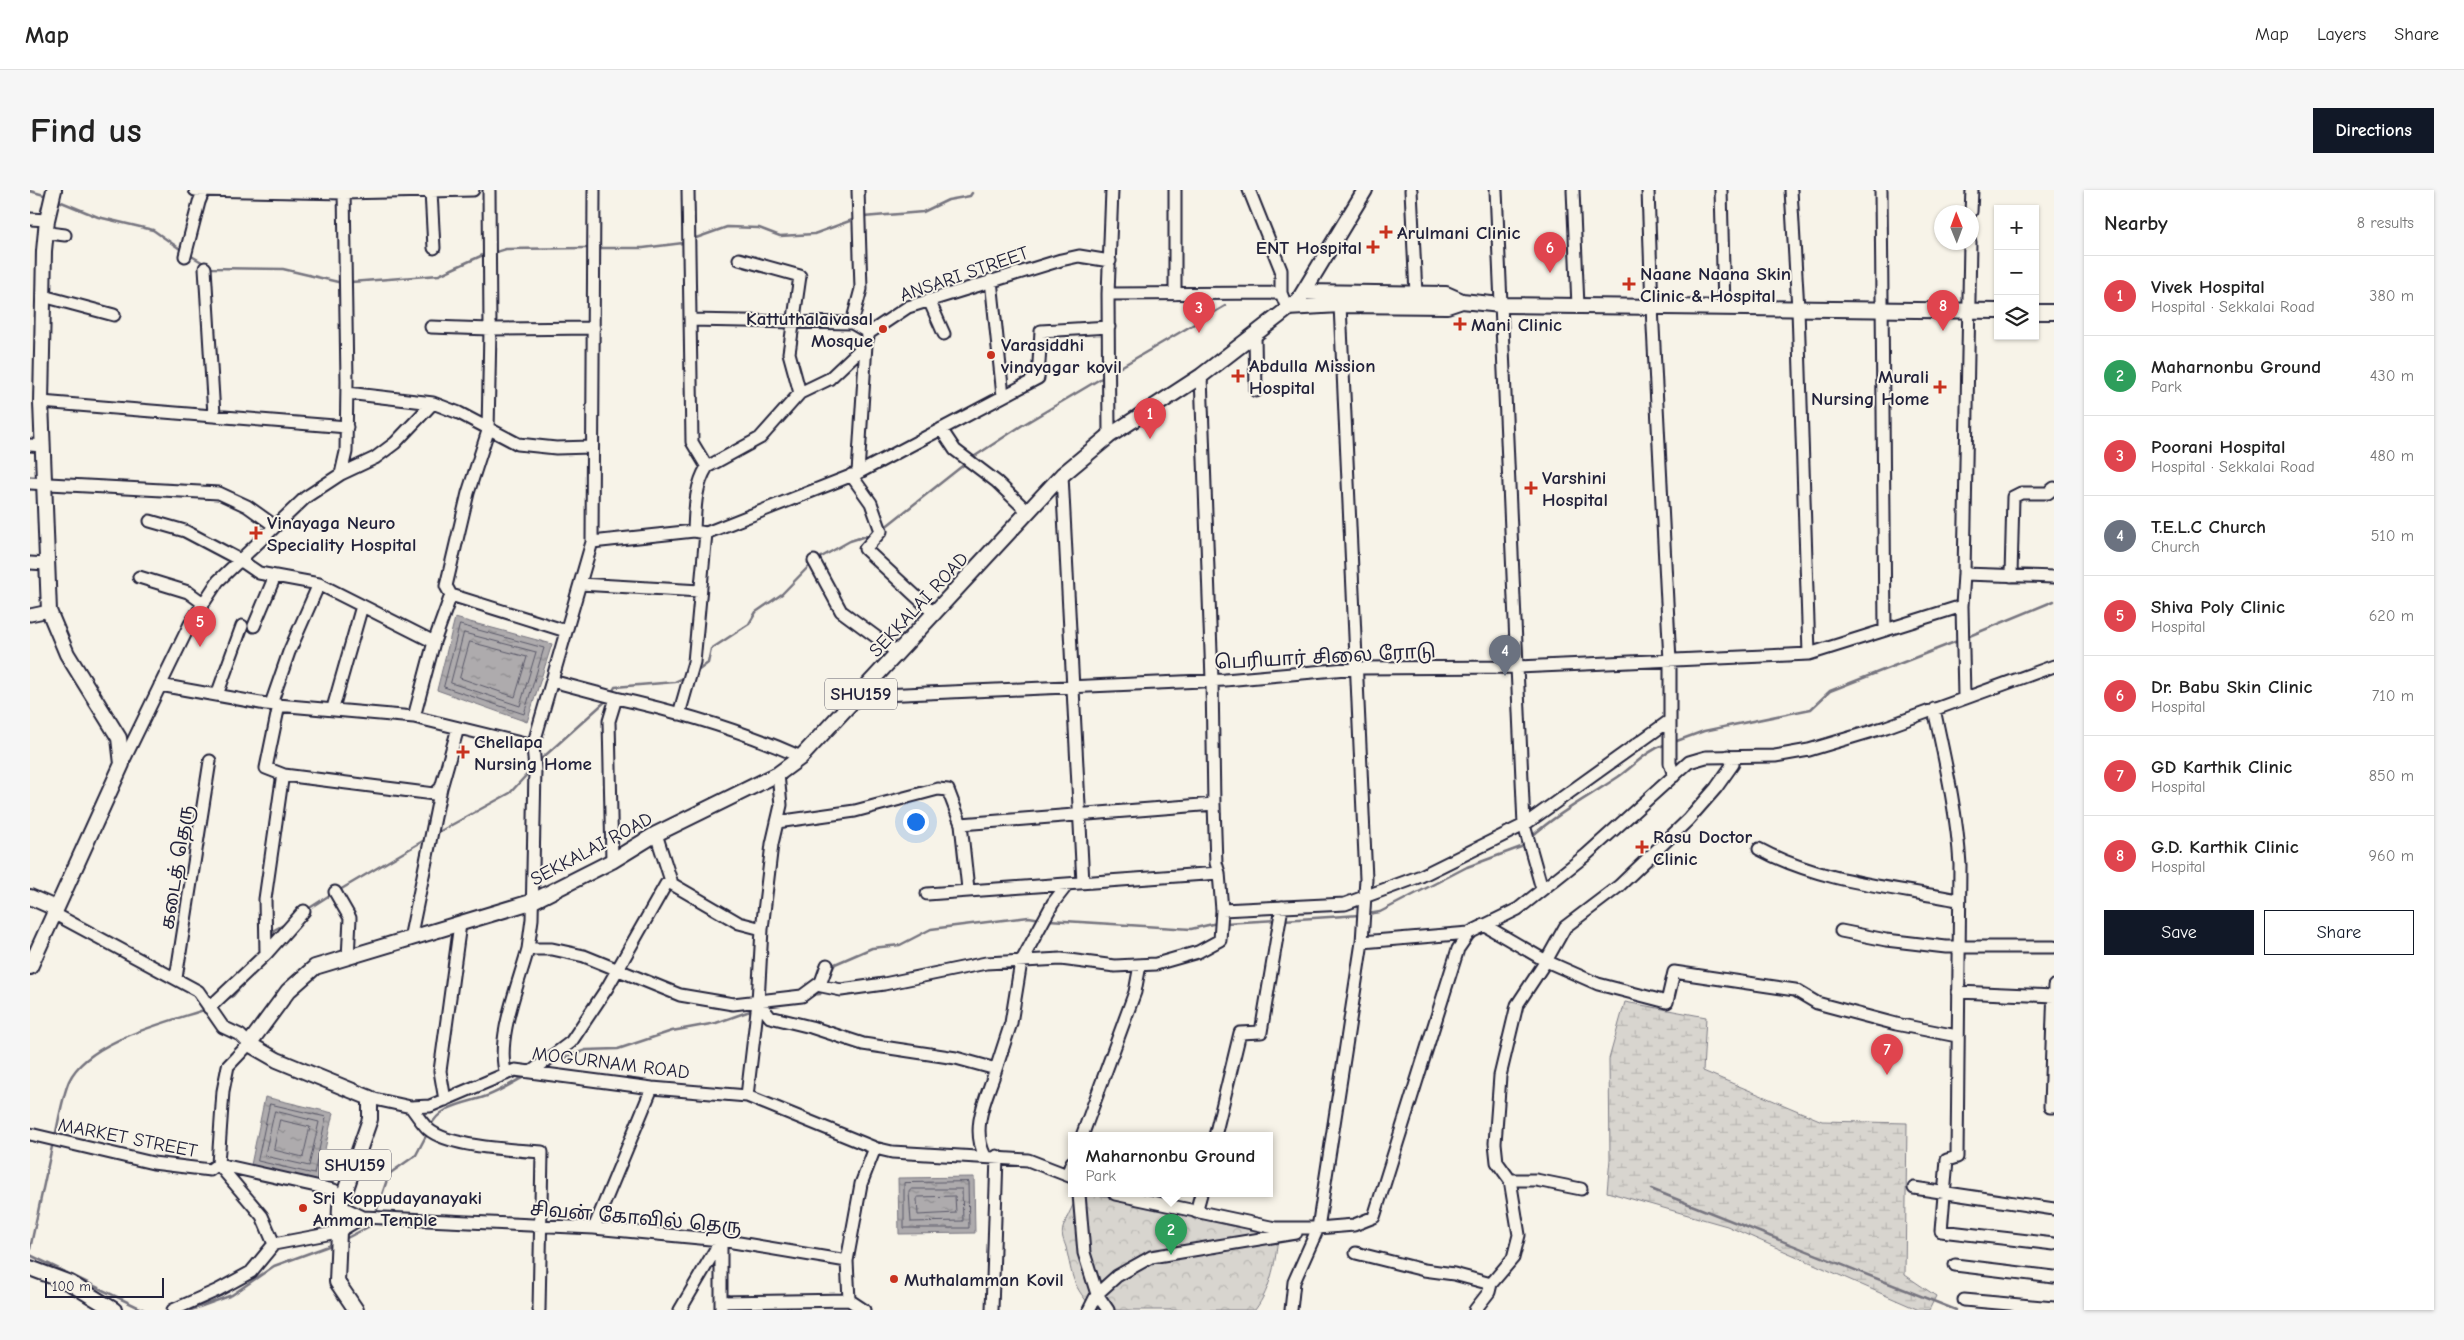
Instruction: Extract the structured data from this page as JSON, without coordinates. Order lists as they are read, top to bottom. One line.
{"streets":{"main road":["SEKKALAI ROAD","SHU159","MOGURNAM ROAD"],"street":["ANSARI STREET","பெரியார் சிலை ரோடு","கடைத் தெரு","MARKET STREET","சிவன் கோவில் தெரு"]},"crossings":[["SEKKALAI ROAD","பெரியார் சிலை ரோடு"],["SEKKALAI ROAD","MOGURNAM ROAD"],["SHU159","MOGURNAM ROAD"]],"places":{"health":["Arulmani Clinic","ENT Hospital","Naane Naana Skin Clinic & Hospital","Mani Clinic","Abdulla Mission Hospital","Murali Nursing Home","Varshini Hospital","Vinayaga Neuro Speciality Hospital","Chellapa Nursing Home","Rasu Doctor Clinic"],"other":["Kattuthalaivasal Mosque","Varasiddhi vinayagar kovil","Sri Koppudayanayaki Amman Temple","Muthalamman Kovil"]},"scale_bar":"100 m","north":"top","page":{"header":"Map","nav":["Map","Layers","Share"],"buttons":["Directions",["Save","Share"]],"title":"Find us","heading":["Nearby","8 results"],"map_buttons":["+","−"],"pins":["6","8","3","1","5","4","7","2"],"list":[{"mark":"1","name":"Vivek Hospital","note":"Hospital · Sekkalai Road","value":"380 m"},{"mark":"2","name":"Maharnonbu Ground","note":"Park","value":"430 m"},{"mark":"3","name":"Poorani Hospital","note":"Hospital · Sekkalai Road","value":"480 m"},{"mark":"4","name":"T.E.L.C Church","note":"Church","value":"510 m"},{"mark":"5","name":"Shiva Poly Clinic","note":"Hospital","value":"620 m"},{"mark":"6","name":"Dr. Babu Skin Clinic","note":"Hospital","value":"710 m"},{"mark":"7","name":"GD Karthik Clinic","note":"Hospital","value":"850 m"},{"mark":"8","name":"G.D. Karthik Clinic","note":"Hospital","value":"960 m"}],"popup":["Maharnonbu Ground","Park"],"scale":"100 m"}}
